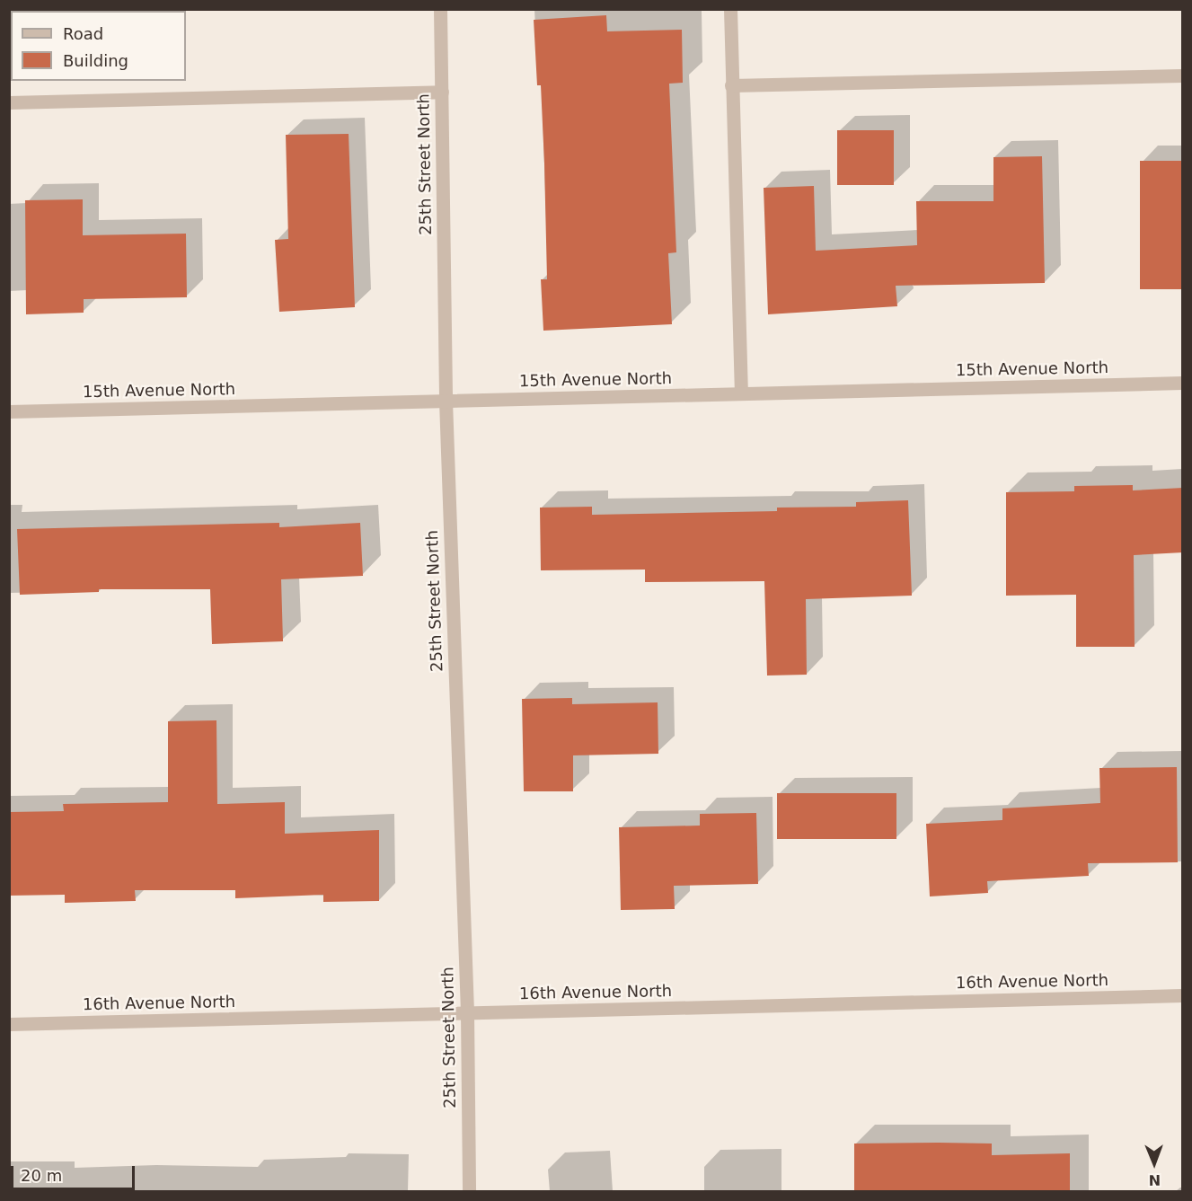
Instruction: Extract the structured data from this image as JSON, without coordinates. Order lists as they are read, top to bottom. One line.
{"streets":{"street":["25th Street North","15th Avenue North","16th Avenue North"]},"crossings":[["25th Street North","15th Avenue North"],["25th Street North","16th Avenue North"]],"legend":["Road","Building"],"scale_bar":"20 m","north":"bottom"}
